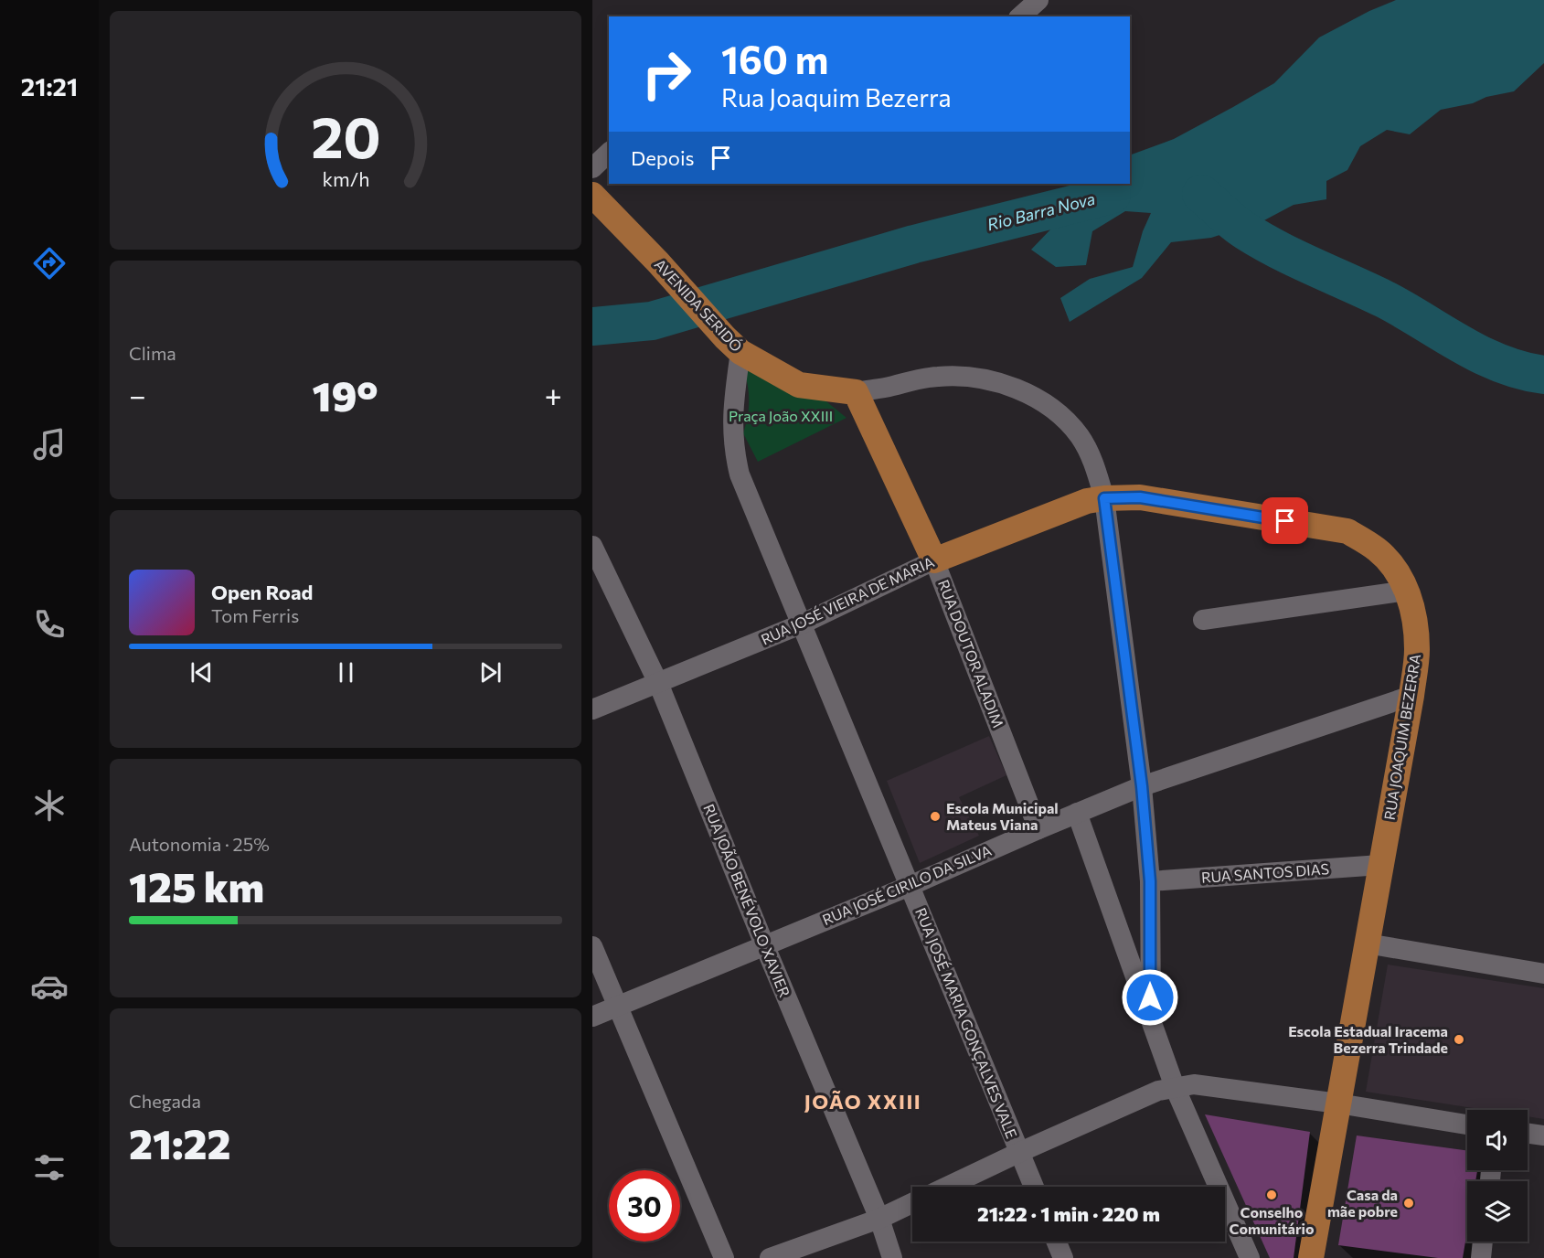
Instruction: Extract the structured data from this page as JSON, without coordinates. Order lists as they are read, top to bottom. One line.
{"streets":{"main road":["AVENIDA SERIDÓ","RUA JOSÉ VIEIRA DE MARIA","RUA DOUTOR ALADIM","RUA JOAQUIM BEZERRA"],"street":["RUA SANTOS DIAS","RUA JOSÉ CIRILO DA SILVA","RUA JOÃO BENÉVOLO XAVIER","RUA JOSÉ MARIA GONÇALVES VALE"]},"crossings":[["AVENIDA SERIDÓ","RUA DOUTOR ALADIM"],["AVENIDA SERIDÓ","RUA JOSÉ MARIA GONÇALVES VALE"],["RUA JOSÉ VIEIRA DE MARIA","RUA DOUTOR ALADIM"],["RUA JOSÉ VIEIRA DE MARIA","RUA JOAQUIM BEZERRA"],["RUA JOSÉ VIEIRA DE MARIA","RUA JOÃO BENÉVOLO XAVIER"],["RUA JOSÉ VIEIRA DE MARIA","RUA JOSÉ MARIA GONÇALVES VALE"],["RUA DOUTOR ALADIM","RUA JOSÉ CIRILO DA SILVA"],["RUA JOAQUIM BEZERRA","RUA SANTOS DIAS"],["RUA JOAQUIM BEZERRA","RUA JOSÉ CIRILO DA SILVA"],["RUA JOSÉ CIRILO DA SILVA","RUA JOÃO BENÉVOLO XAVIER"],["RUA JOSÉ CIRILO DA SILVA","RUA JOSÉ MARIA GONÇALVES VALE"]],"districts":["JOÃO XXIII"],"water":["Rio Barra Nova"],"parks":["Praça João XXIII"],"places":["Escola Municipal Mateus Viana","Escola Estadual Iracema Bezerra Trindade","Conselho Comunitário","Casa da mãe pobre"],"page":{"tabs":"21:21","turn":["160 m","Rua Joaquim Bezerra"],"then":"Depois","tile":["Clima",["Autonomia · 25%","125 km"],["Chegada","21:22"]],"heat":["−","19°","+"],"song":["Open Road","Tom Ferris"],"limit":"30","trip":"21:22 · 1 min · 220 m","gauge":["20","km/h"]}}
